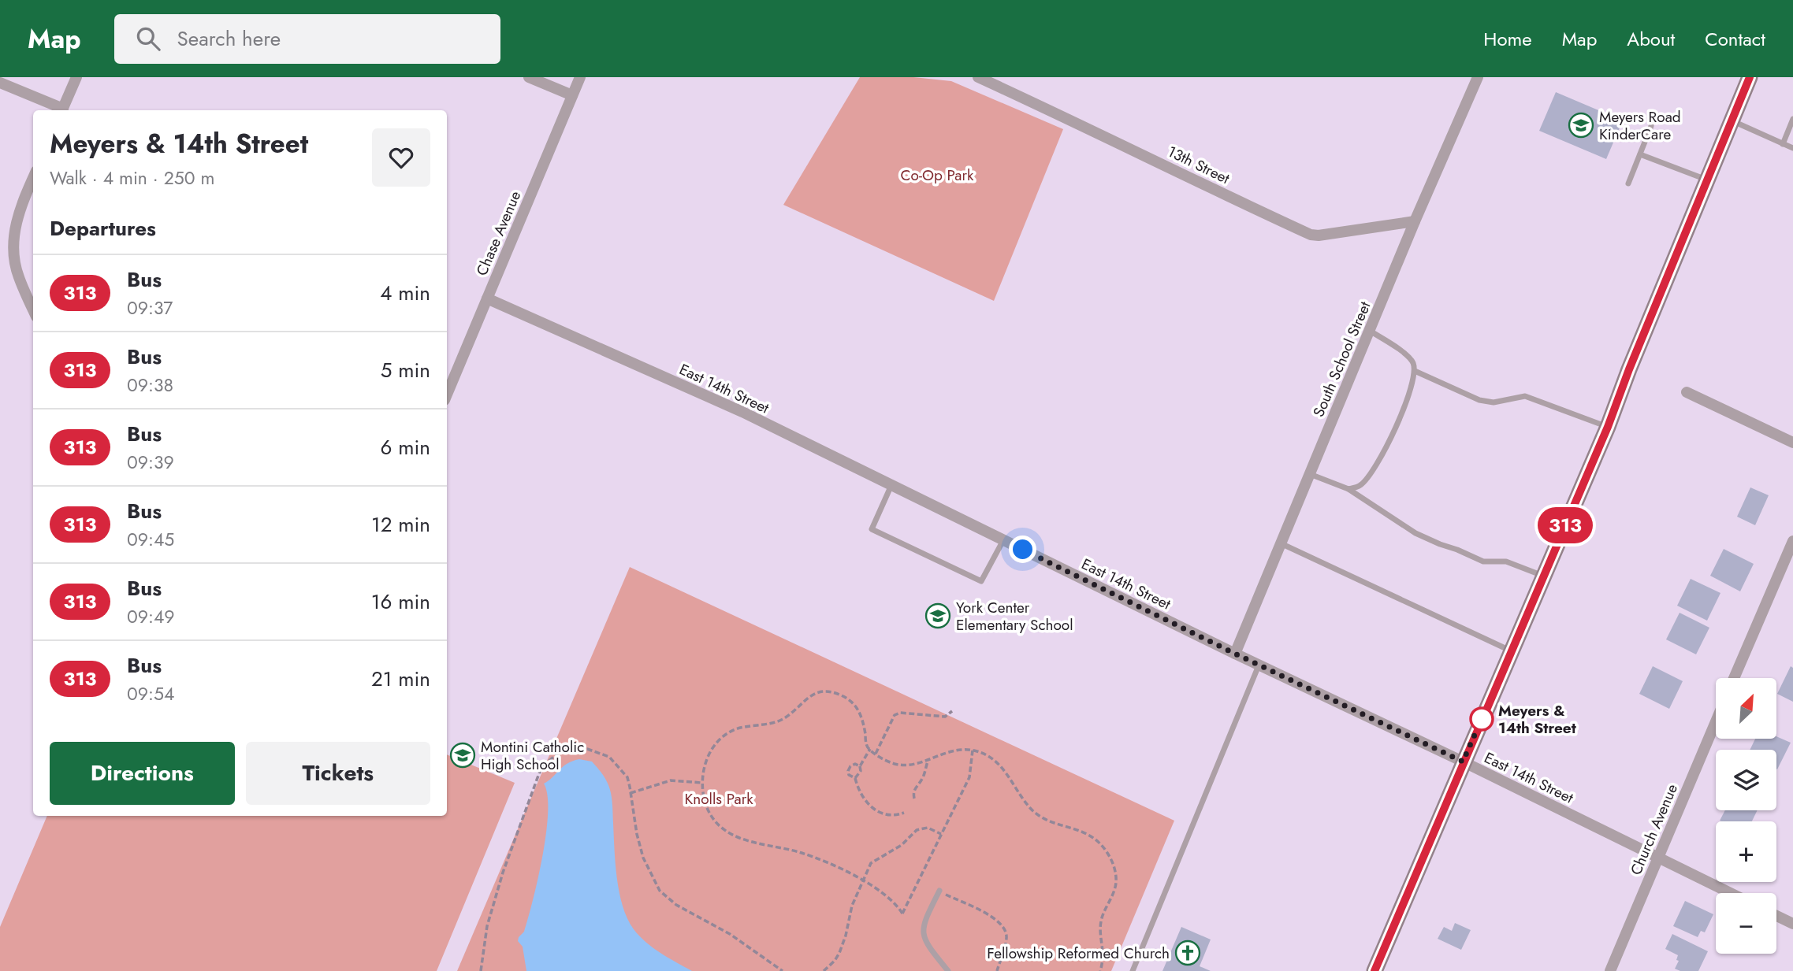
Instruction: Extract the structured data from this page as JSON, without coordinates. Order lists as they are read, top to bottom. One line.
{"streets":{"street":["13th Street","Chase Avenue","South School Street","East 14th Street","Church Avenue"]},"crossings":[["13th Street","South School Street"],["Chase Avenue","East 14th Street"],["South School Street","East 14th Street"],["East 14th Street","Church Avenue"]],"parks":["Co-Op Park","Knolls Park"],"places":{"school or university":["Meyers Road KinderCare","York Center Elementary School","Montini Catholic High School"],"other":["Meyers & 14th Street"],"church":["Fellowship Reformed Church"]},"lines":["bus line 313"],"north":"top right","page":{"header":"Map","search":"Search here","nav":["Home","Map","About","Contact"],"on_map":"313","heading":[["Meyers & 14th Street","Walk · 4 min · 250 m"],"Departures"],"list":[{"mark":"313","name":"Bus","note":"09:37","value":"4 min"},{"mark":"313","name":"Bus","note":"09:38","value":"5 min"},{"mark":"313","name":"Bus","note":"09:39","value":"6 min"},{"mark":"313","name":"Bus","note":"09:45","value":"12 min"},{"mark":"313","name":"Bus","note":"09:49","value":"16 min"},{"mark":"313","name":"Bus","note":"09:54","value":"21 min"}],"map_buttons":["+","−"],"buttons":["Directions","Tickets"]}}
